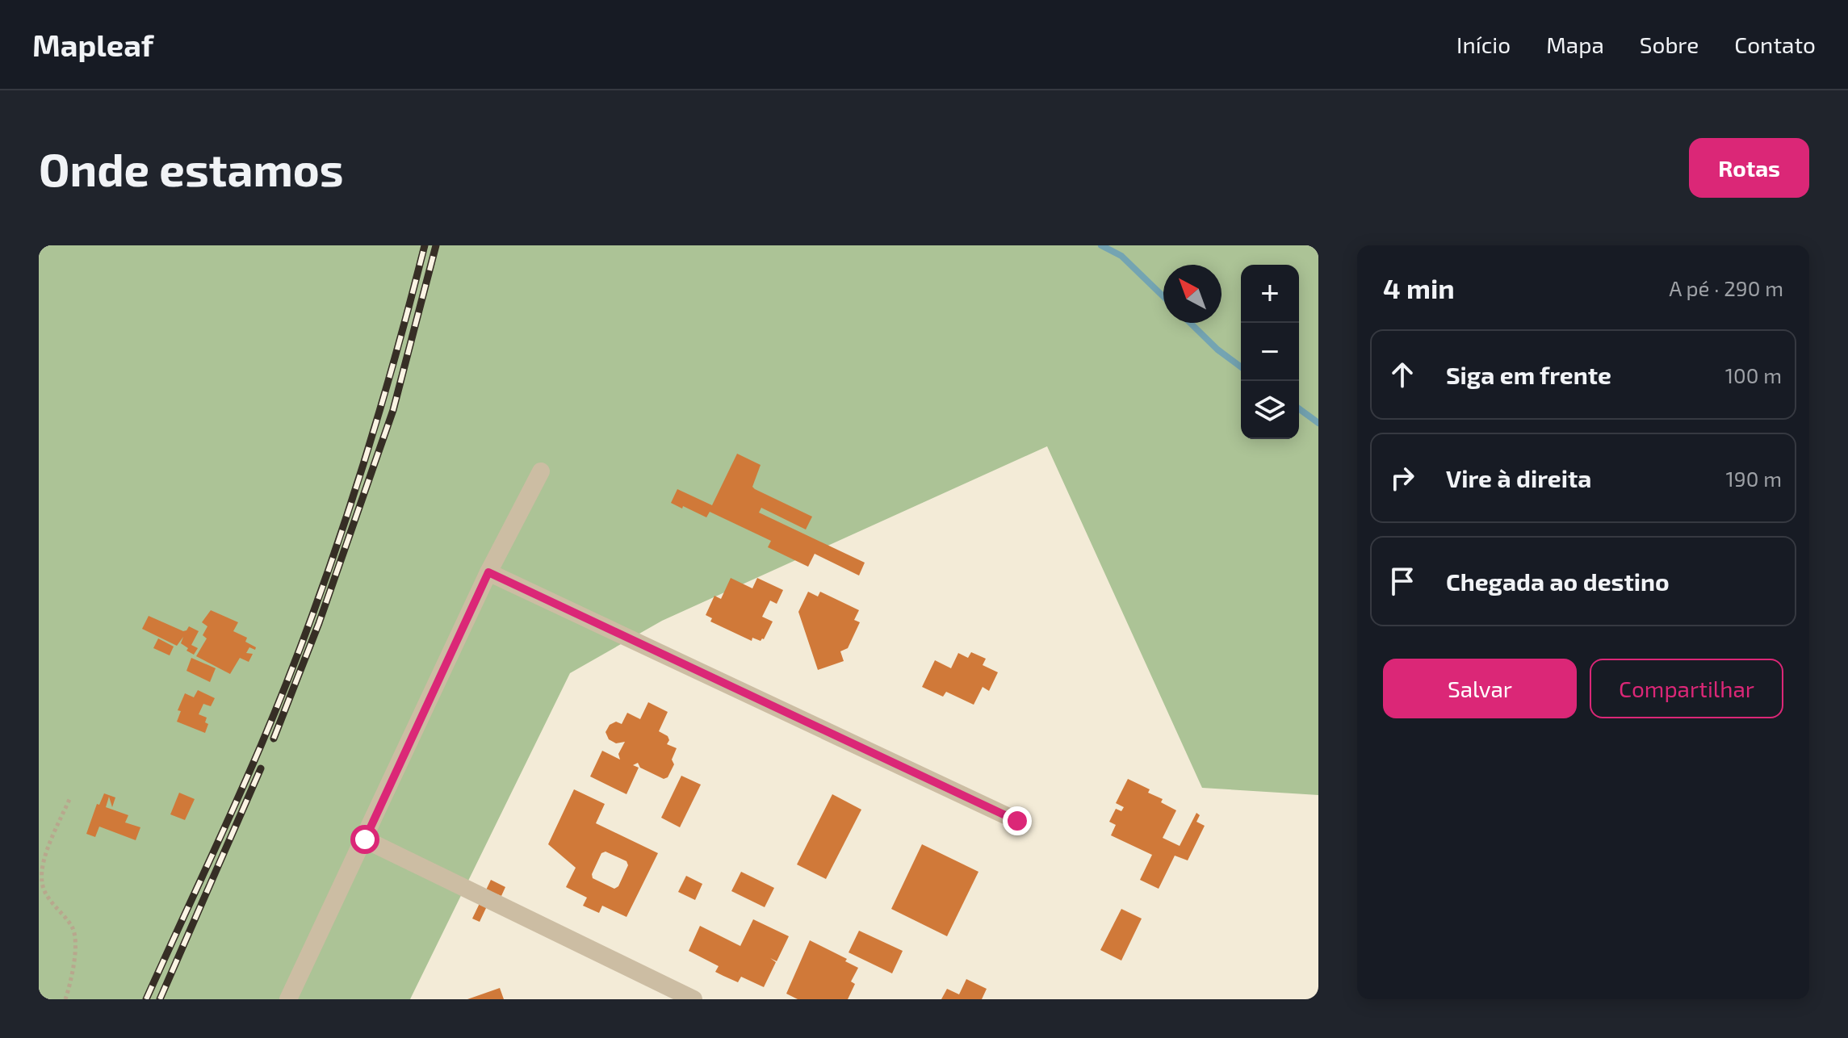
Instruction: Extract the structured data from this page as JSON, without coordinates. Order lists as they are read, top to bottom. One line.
{"north":"top left","page":{"header":"Mapleaf","nav":["Início","Mapa","Sobre","Contato"],"buttons":["Rotas",["Salvar","Compartilhar"]],"title":"Onde estamos","heading":["4 min","A pé · 290 m"],"map_buttons":["+","−"],"list":[["Siga em frente","100 m"],["Vire à direita","190 m"],"Chegada ao destino"]}}
